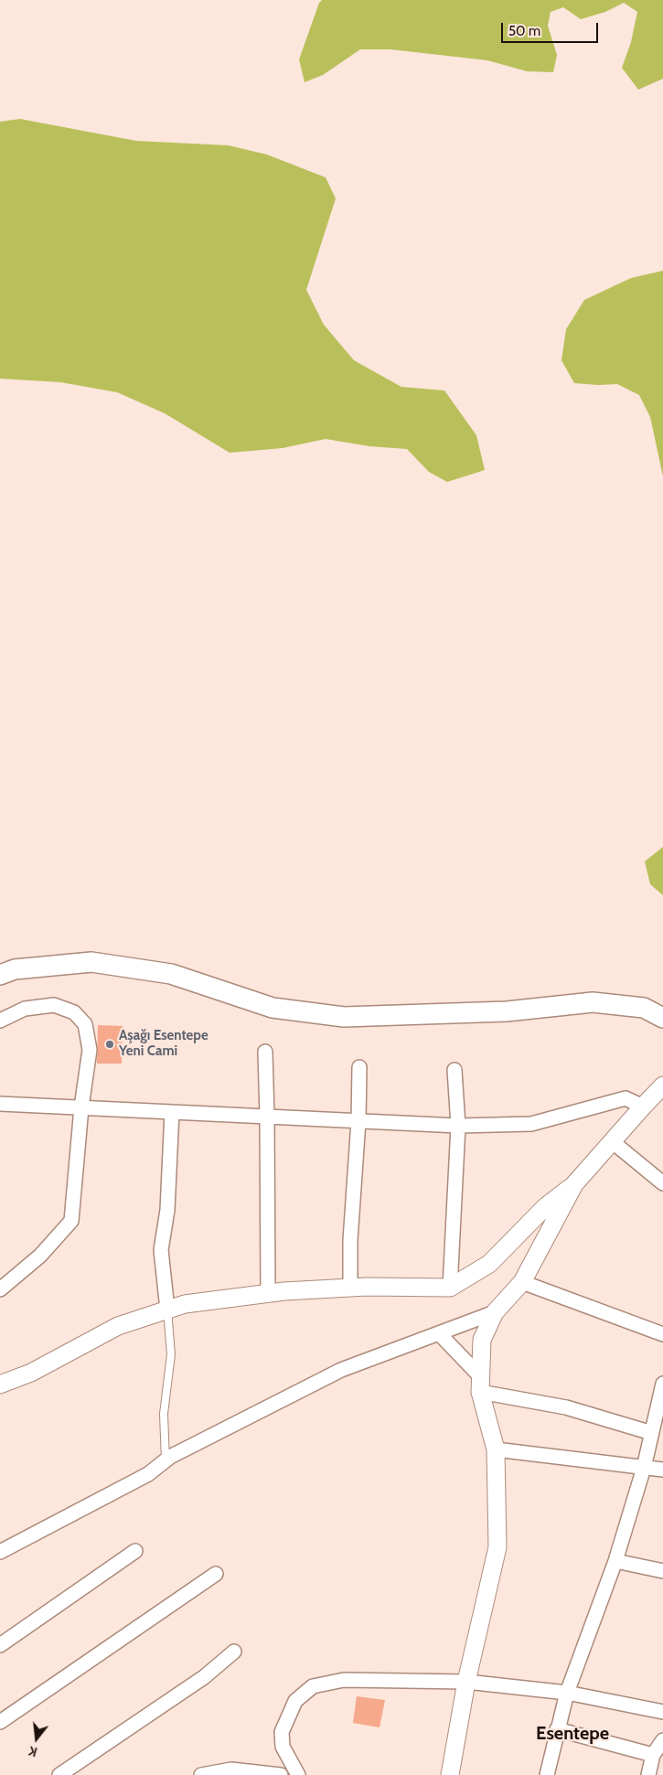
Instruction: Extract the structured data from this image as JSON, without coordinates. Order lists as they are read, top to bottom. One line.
{"districts":["Esentepe"],"places":["Aşağı Esentepe Yeni Cami"],"scale_bar":"50 m","north":"bottom"}
